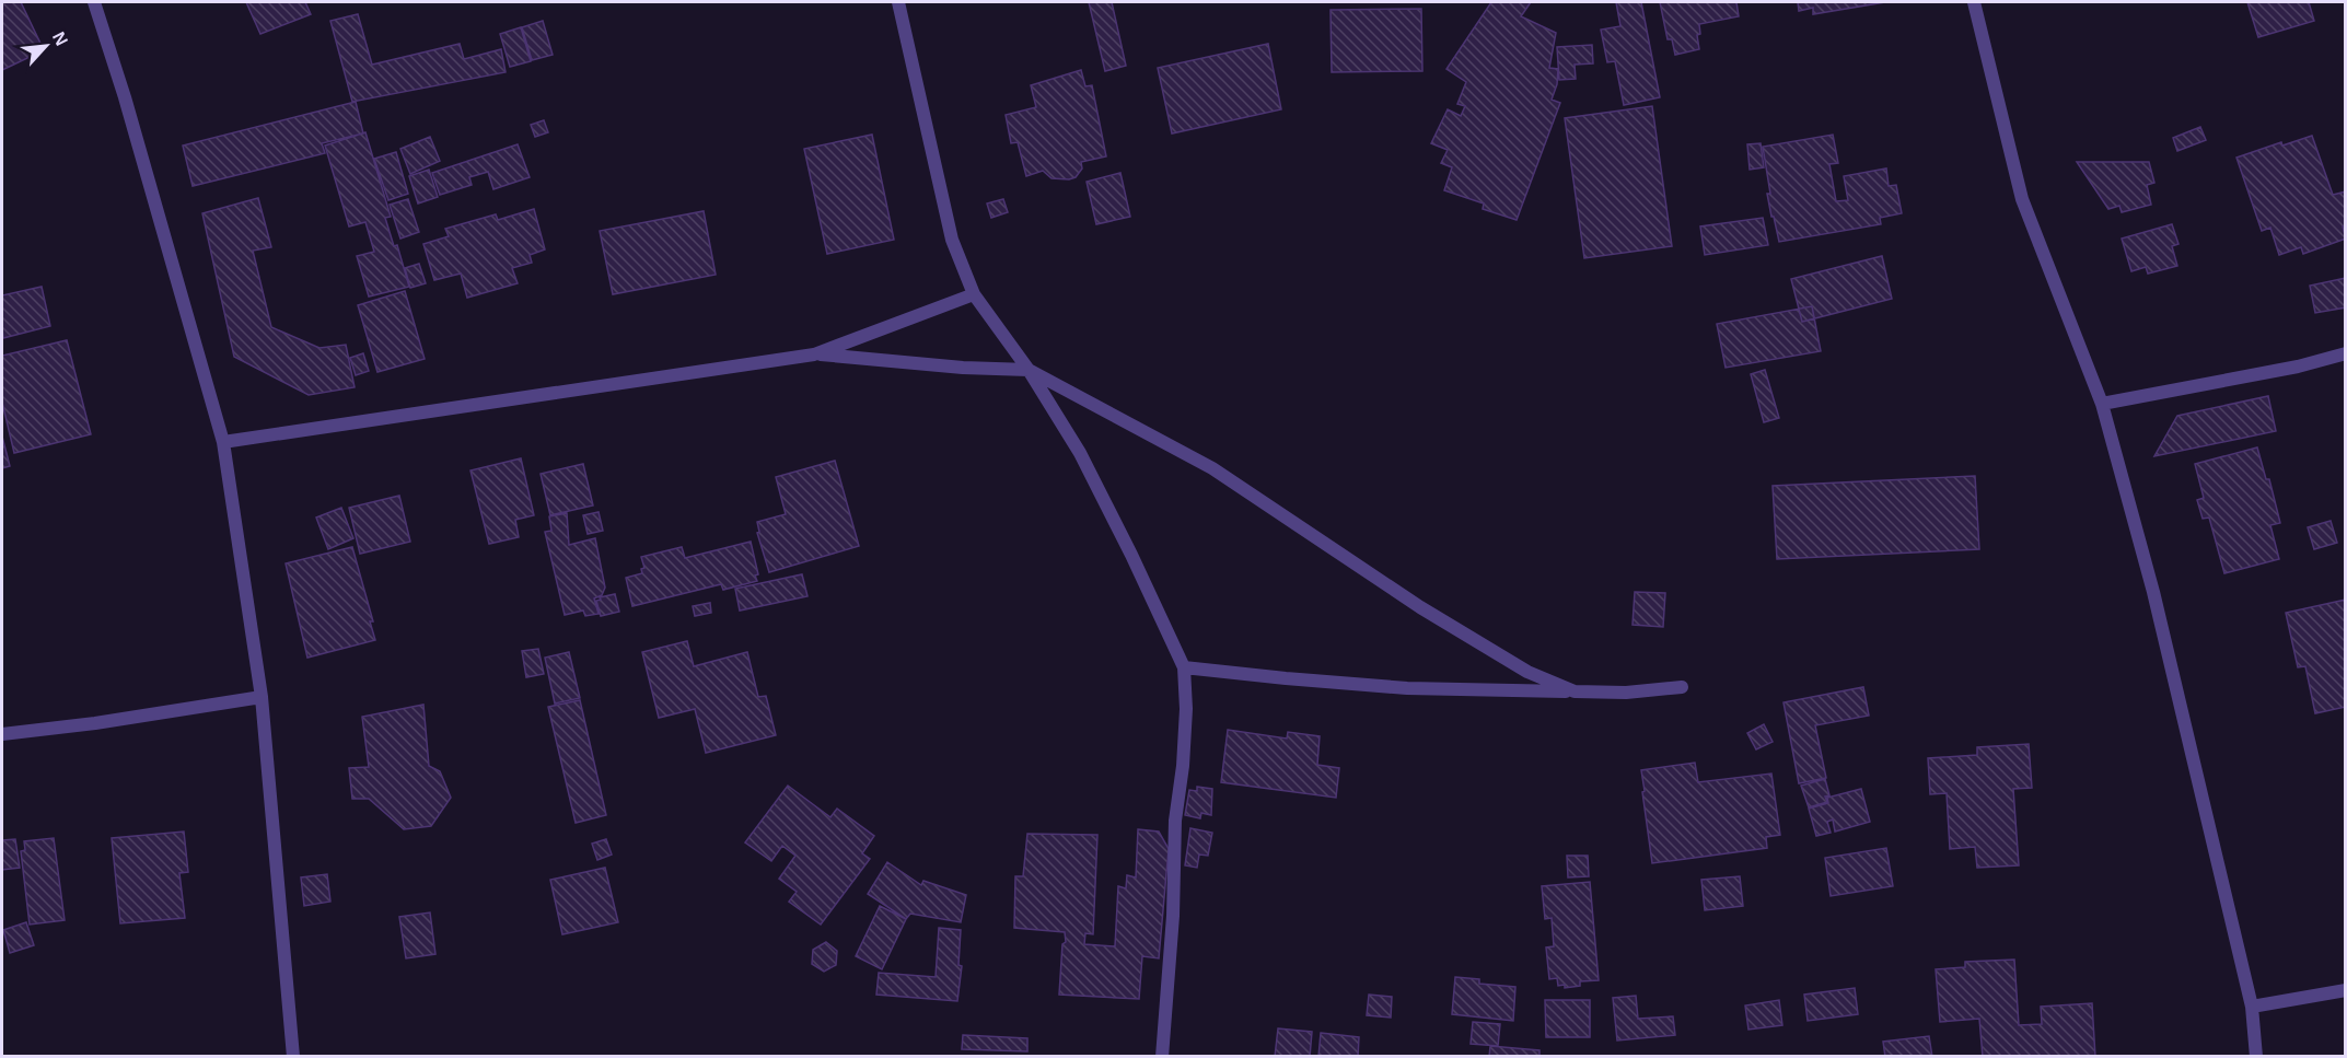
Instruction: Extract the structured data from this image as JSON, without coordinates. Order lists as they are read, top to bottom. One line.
{"north":"top right"}
